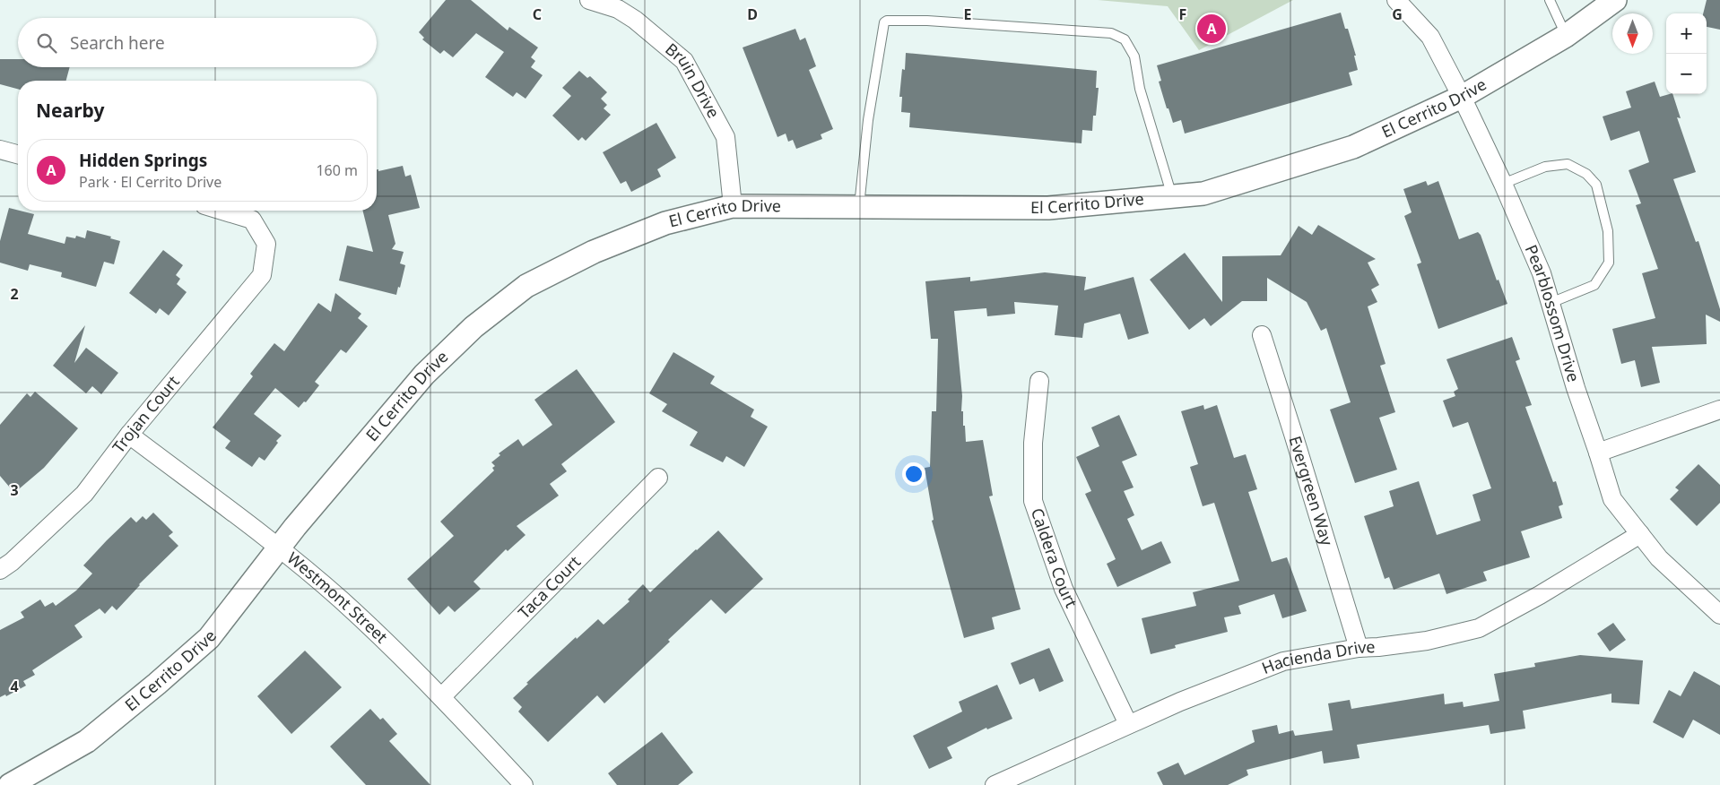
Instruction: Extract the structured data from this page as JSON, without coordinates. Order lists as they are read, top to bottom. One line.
{"streets":{"street":["Bruin Drive","El Cerrito Drive","Pearblossom Drive","Trojan Court","Evergreen Way","Caldera Court","Taca Court","Westmont Street","Hacienda Drive"]},"crossings":[["Bruin Drive","El Cerrito Drive"],["El Cerrito Drive","Pearblossom Drive"],["El Cerrito Drive","Westmont Street"],["Pearblossom Drive","Hacienda Drive"],["Trojan Court","Westmont Street"],["Evergreen Way","Hacienda Drive"],["Caldera Court","Hacienda Drive"],["Taca Court","Westmont Street"]],"north":"bottom","page":{"pins":"A","map_buttons":["+","−"],"search":"Search here","heading":"Nearby","list":[{"mark":"A","name":"Hidden Springs","note":"Park · El Cerrito Drive","value":"160 m"}]},"grid":{"columns":["C","D","E","F","G"],"rows":["2","3","4"]}}
